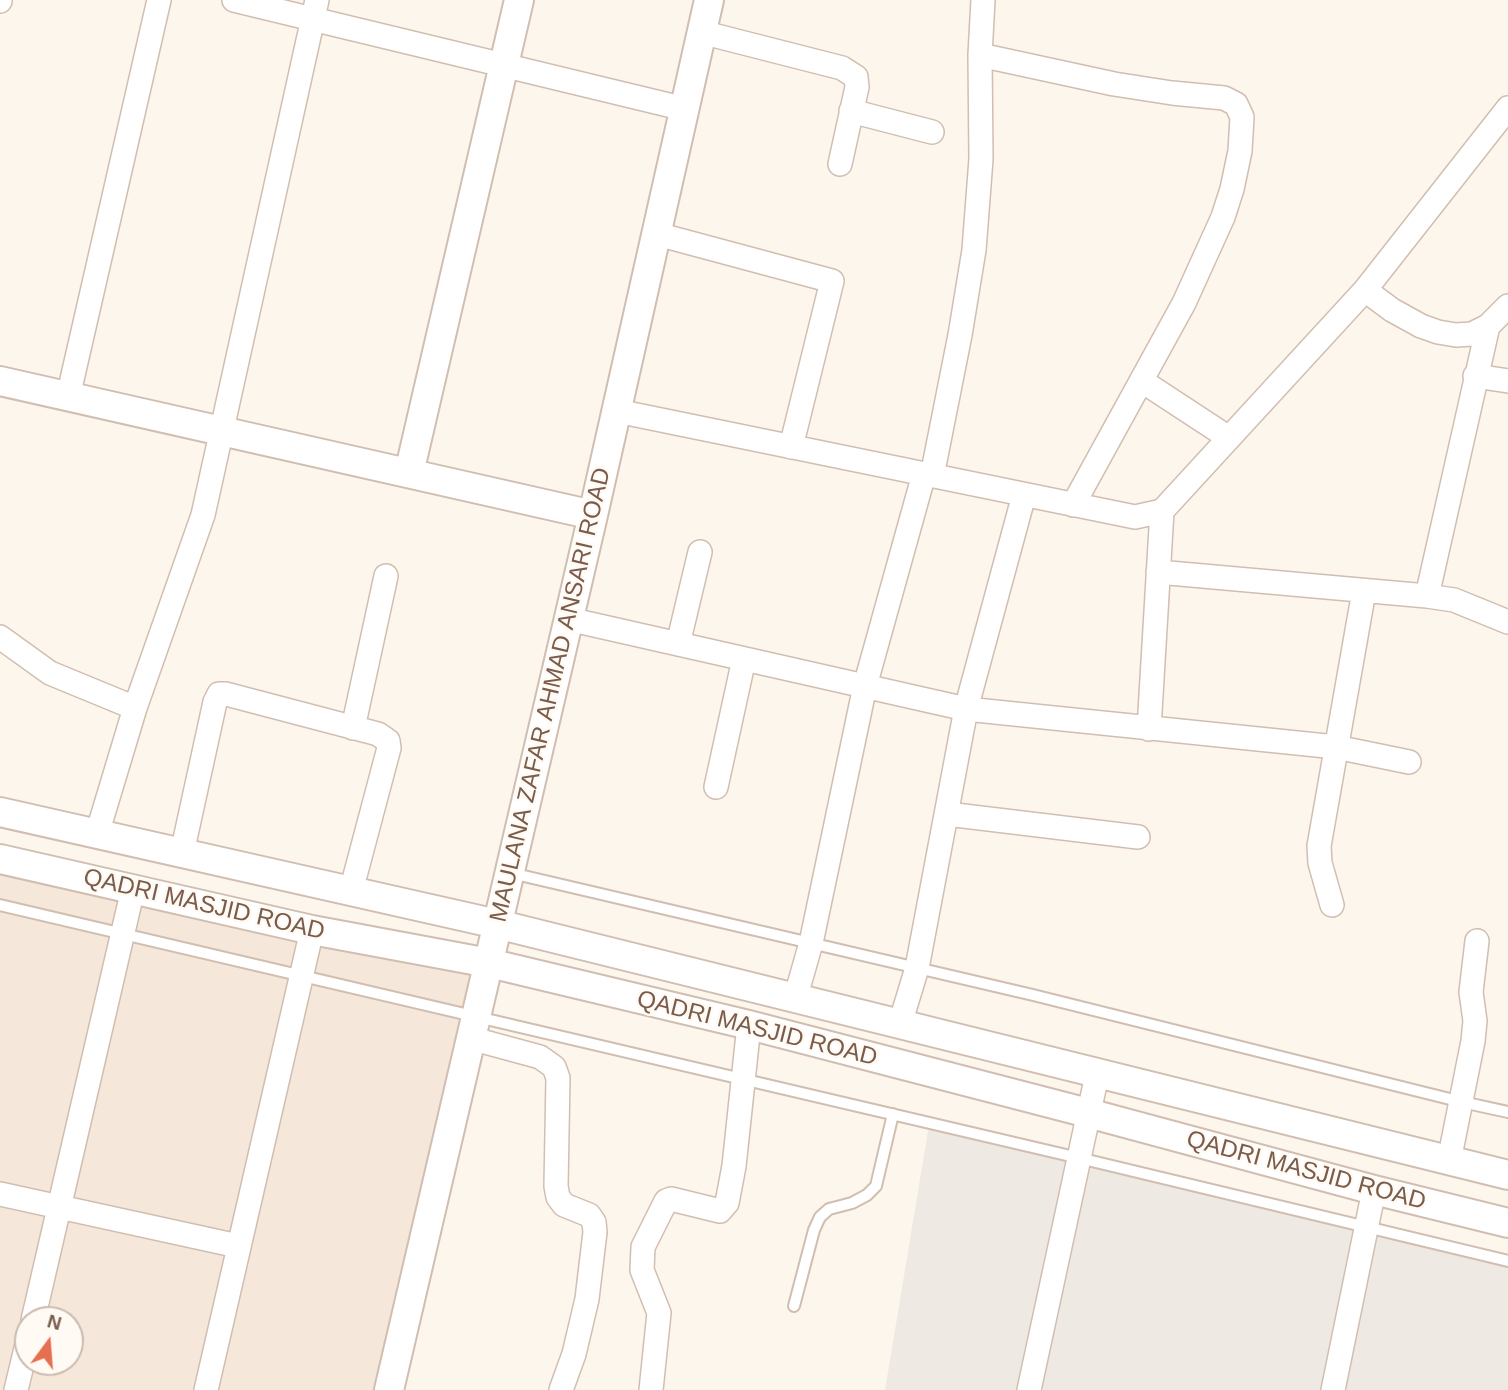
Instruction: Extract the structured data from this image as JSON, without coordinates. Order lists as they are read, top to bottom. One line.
{"streets":{"street":["MAULANA ZAFAR AHMAD ANSARI ROAD","QADRI MASJID ROAD"]},"crossings":[["MAULANA ZAFAR AHMAD ANSARI ROAD","QADRI MASJID ROAD"]],"north":"top"}
